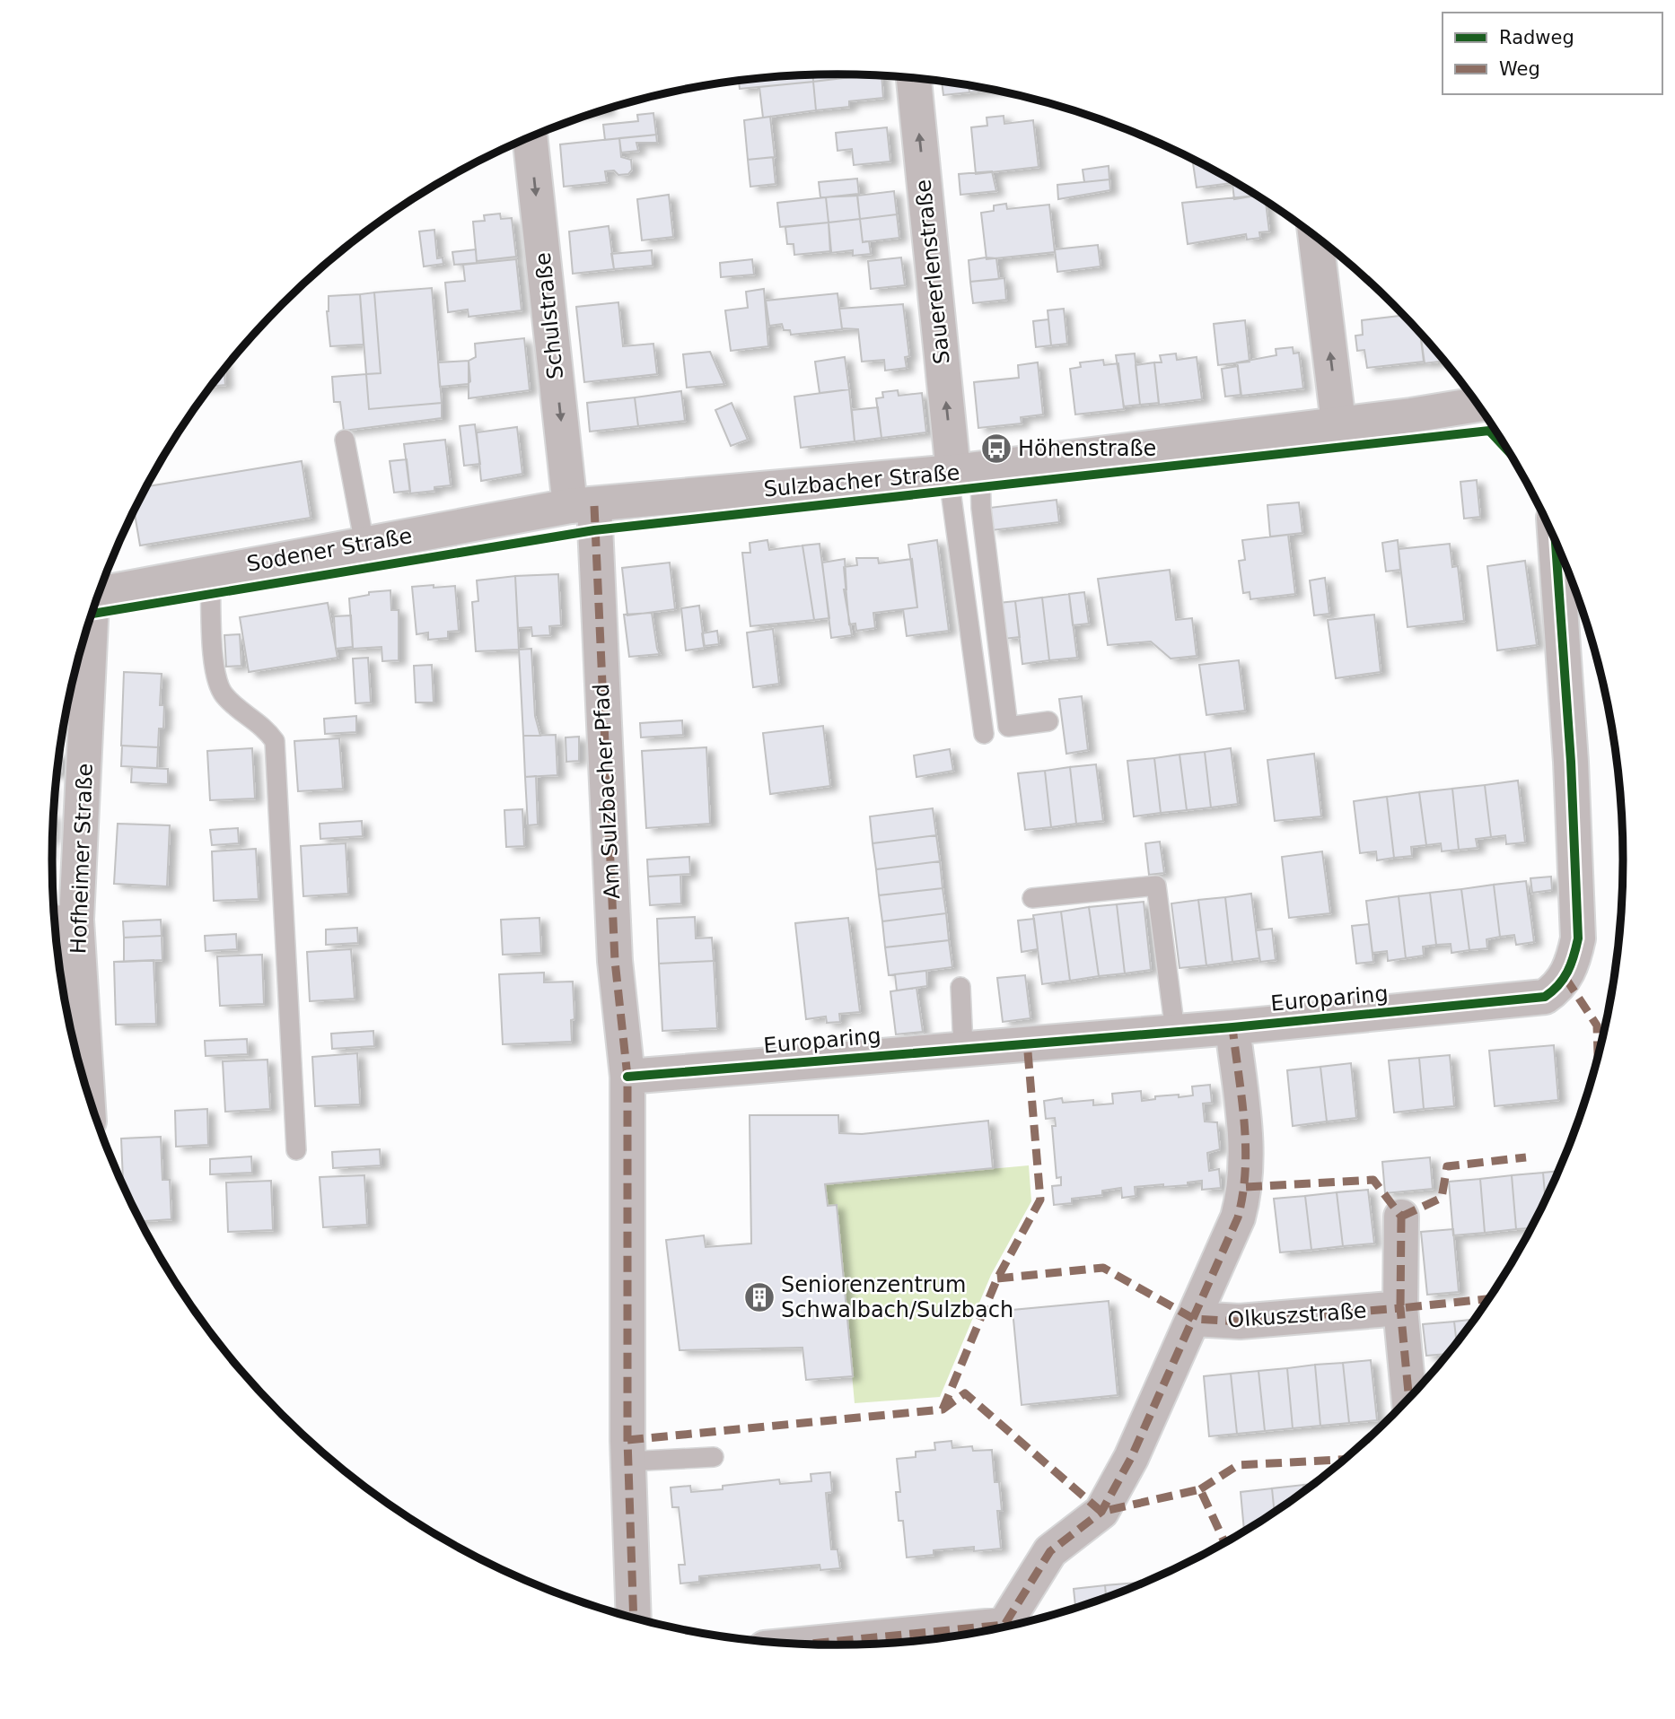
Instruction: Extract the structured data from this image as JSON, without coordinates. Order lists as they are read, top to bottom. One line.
{"streets":{"street":["Sauererlenstraße","Schulstraße","Sulzbacher Straße","Sodener Straße","Am Sulzbacher Pfad","Hofheimer Straße","Europaring","Olkuszstraße"]},"crossings":[["Sauererlenstraße","Sulzbacher Straße"],["Schulstraße","Sulzbacher Straße"],["Schulstraße","Sodener Straße"],["Schulstraße","Am Sulzbacher Pfad"],["Sulzbacher Straße","Sodener Straße"],["Sulzbacher Straße","Am Sulzbacher Pfad"],["Sodener Straße","Am Sulzbacher Pfad"],["Am Sulzbacher Pfad","Europaring"]],"one_way":["Sauererlenstraße","Schulstraße"],"places":{"bus stop":["Höhenstraße"],"building":["Seniorenzentrum Schwalbach/Sulzbach"]},"legend":["Radweg","Weg"]}
